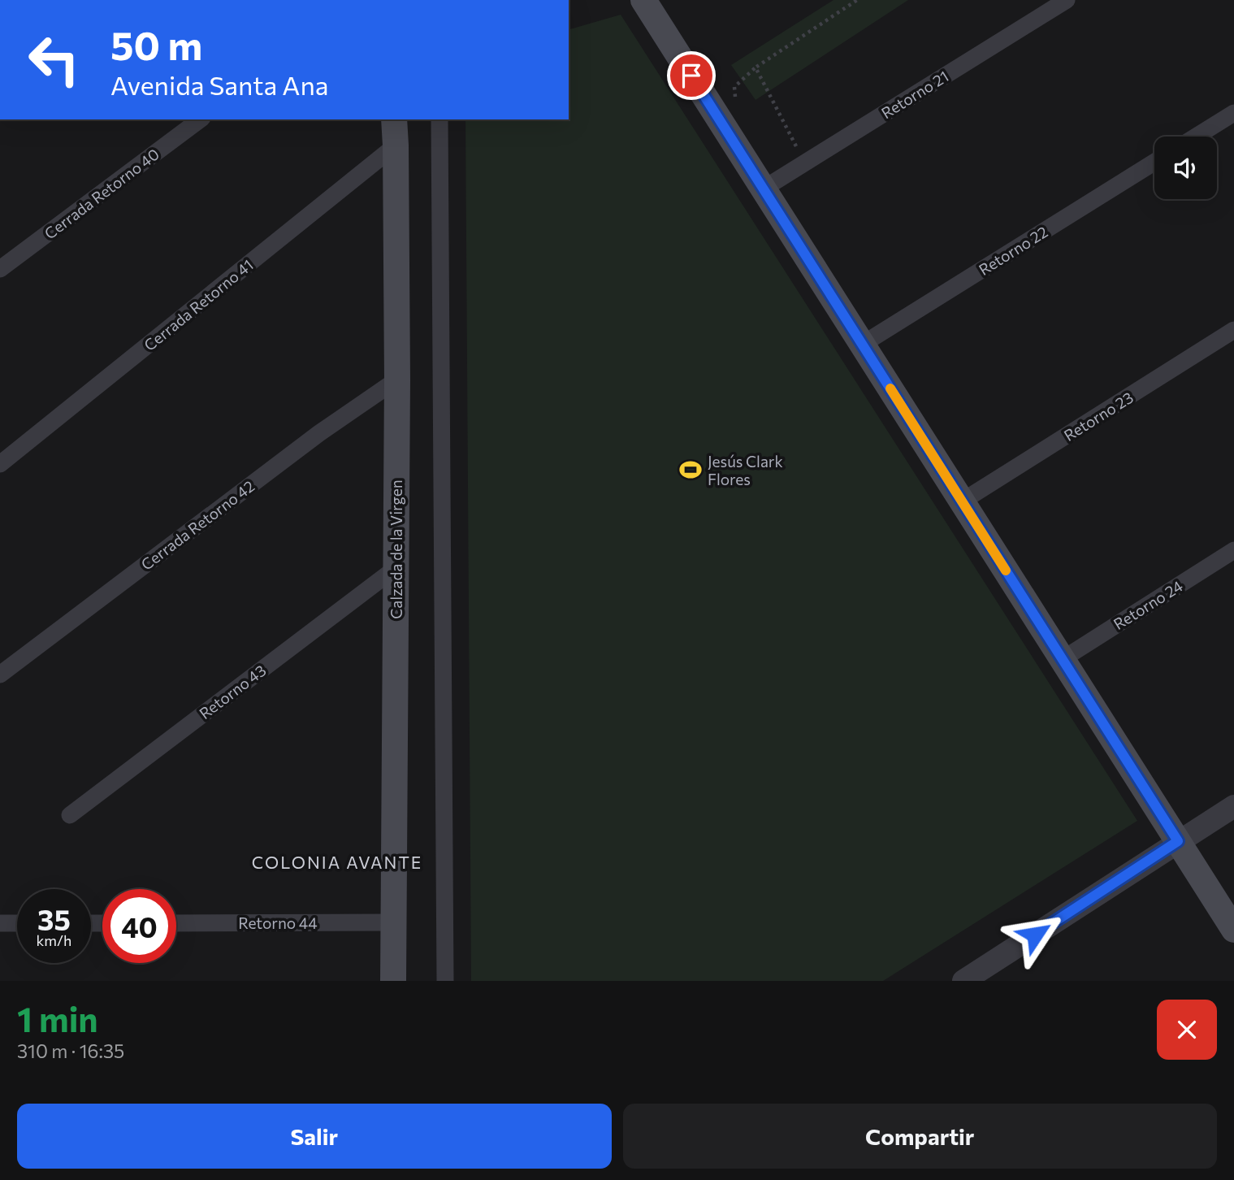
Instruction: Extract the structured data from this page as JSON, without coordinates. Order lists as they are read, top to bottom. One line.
{"streets":{"main road":["Calzada de la Virgen"],"street":["Retorno 21","Cerrada Retorno 40","Retorno 22","Cerrada Retorno 41","Retorno 23","Cerrada Retorno 42","Retorno 24","Retorno 43","Retorno 44"]},"crossings":[["Cerrada Retorno 41","Calzada de la Virgen"],["Cerrada Retorno 42","Calzada de la Virgen"],["Calzada de la Virgen","Retorno 43"],["Calzada de la Virgen","Retorno 44"]],"districts":["COLONIA AVANTE"],"places":{"sports":["Jesús Clark Flores"]},"page":{"turn":["50 m","Avenida Santa Ana"],"speed":"35 km/h","limit":"40","heading":["1 min","310 m · 16:35"],"buttons":["Salir","Compartir"]}}
